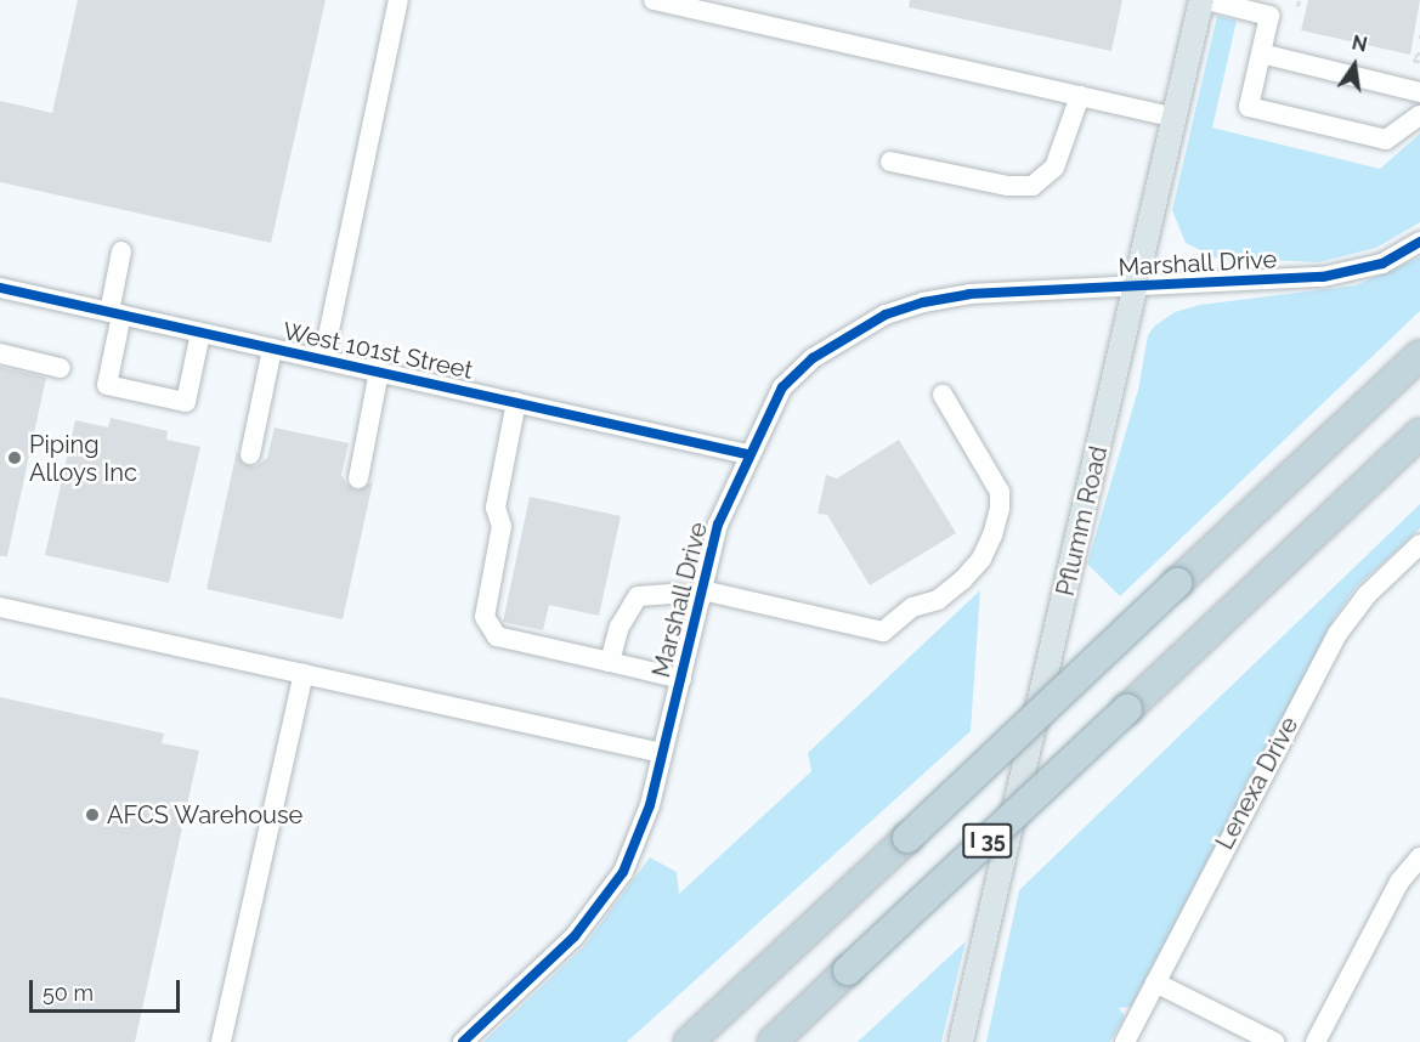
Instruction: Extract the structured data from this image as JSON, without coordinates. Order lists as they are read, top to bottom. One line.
{"streets":{"highway":["I 35"],"main road":["Pflumm Road"],"street":["Marshall Drive","West 101st Street","Lenexa Drive"]},"crossings":[["Marshall Drive","West 101st Street"],["Marshall Drive","Pflumm Road"]],"places":["Piping Alloys Inc","AFCS Warehouse"],"scale_bar":"50 m","north":"top"}
